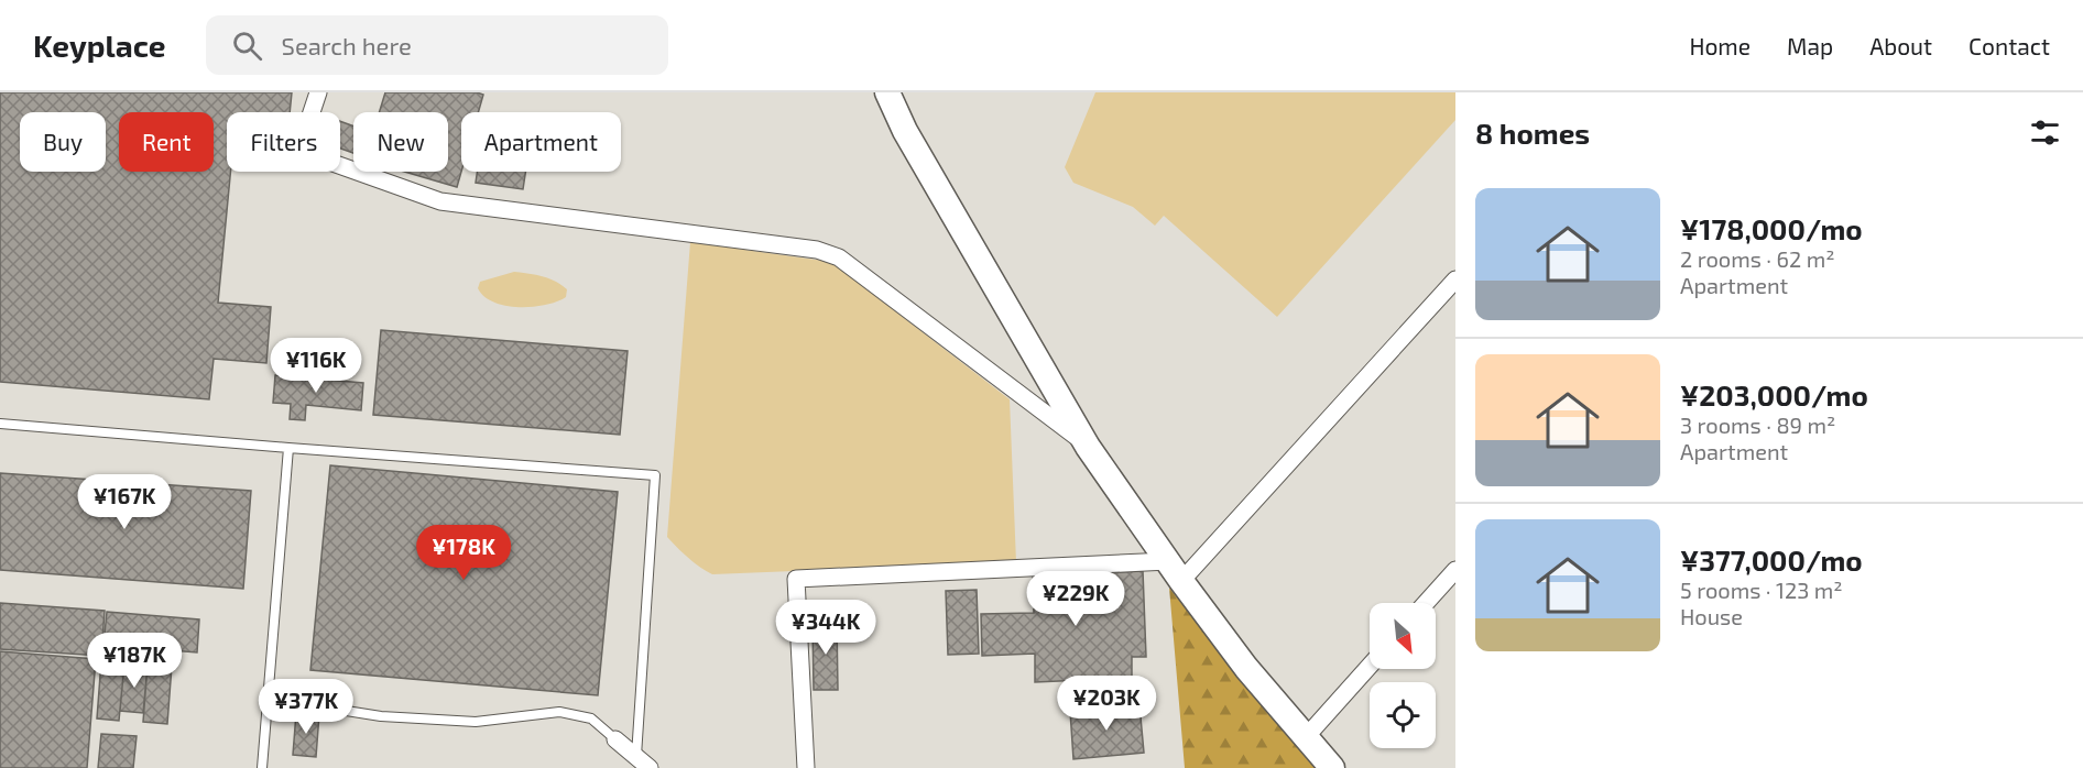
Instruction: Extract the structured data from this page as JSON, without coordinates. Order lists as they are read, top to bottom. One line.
{"north":"bottom right","page":{"header":"Keyplace","search":"Search here","nav":["Home","Map","About","Contact"],"heading":"8 homes","chip":["Buy","Rent","Filters","New","Apartment"],"list":[{"name":"¥178,000/mo","note":"2 rooms · 62 m² · Apartment"},{"name":"¥203,000/mo","note":"3 rooms · 89 m² · Apartment"},{"name":"¥377,000/mo","note":"5 rooms · 123 m² · House"}],"price":["¥116K","¥167K","¥178K","¥229K","¥344K","¥187K","¥203K","¥377K"]}}
